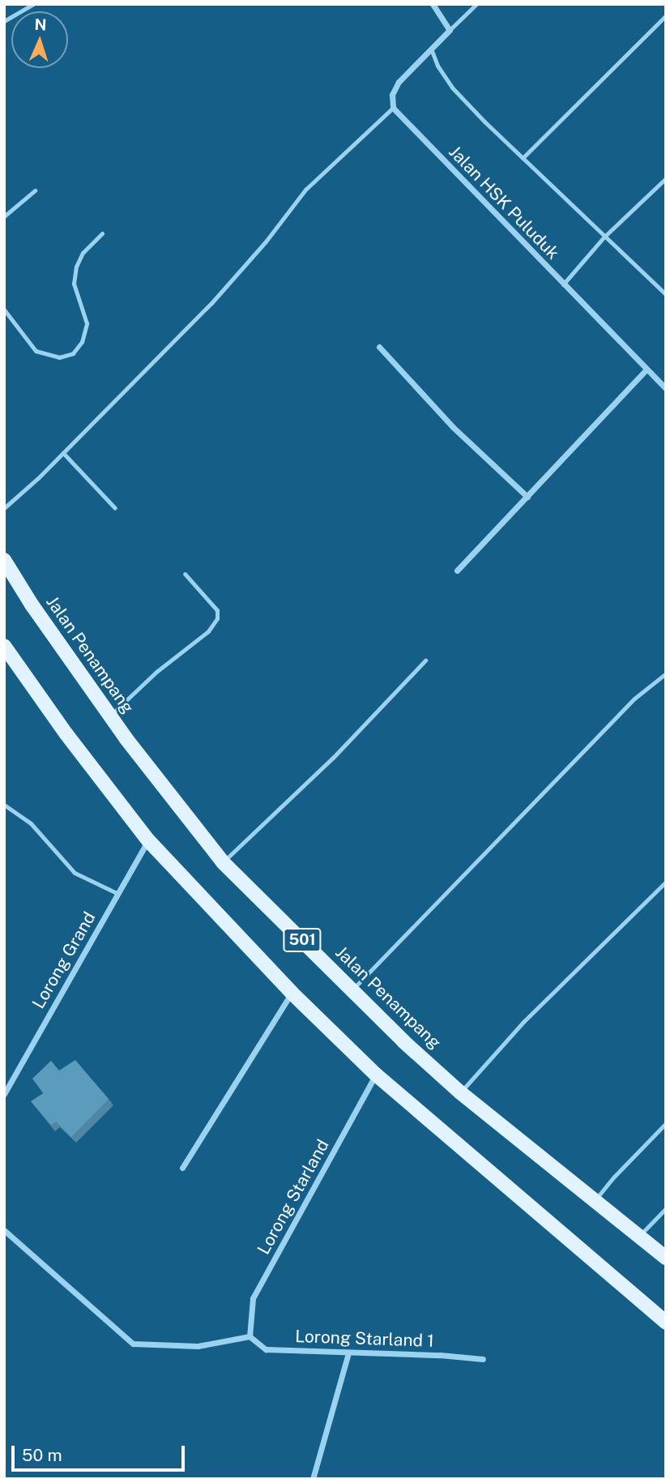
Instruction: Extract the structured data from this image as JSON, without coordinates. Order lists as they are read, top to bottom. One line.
{"streets":{"main road":["Jalan Penampang","501"],"street":["Jalan HSK Puluduk","Lorong Grand","Lorong Starland","Lorong Starland 1"]},"crossings":[["501","Lorong Grand"],["501","Lorong Starland"],["Lorong Starland","Lorong Starland 1"]],"scale_bar":"50 m","north":"top"}
